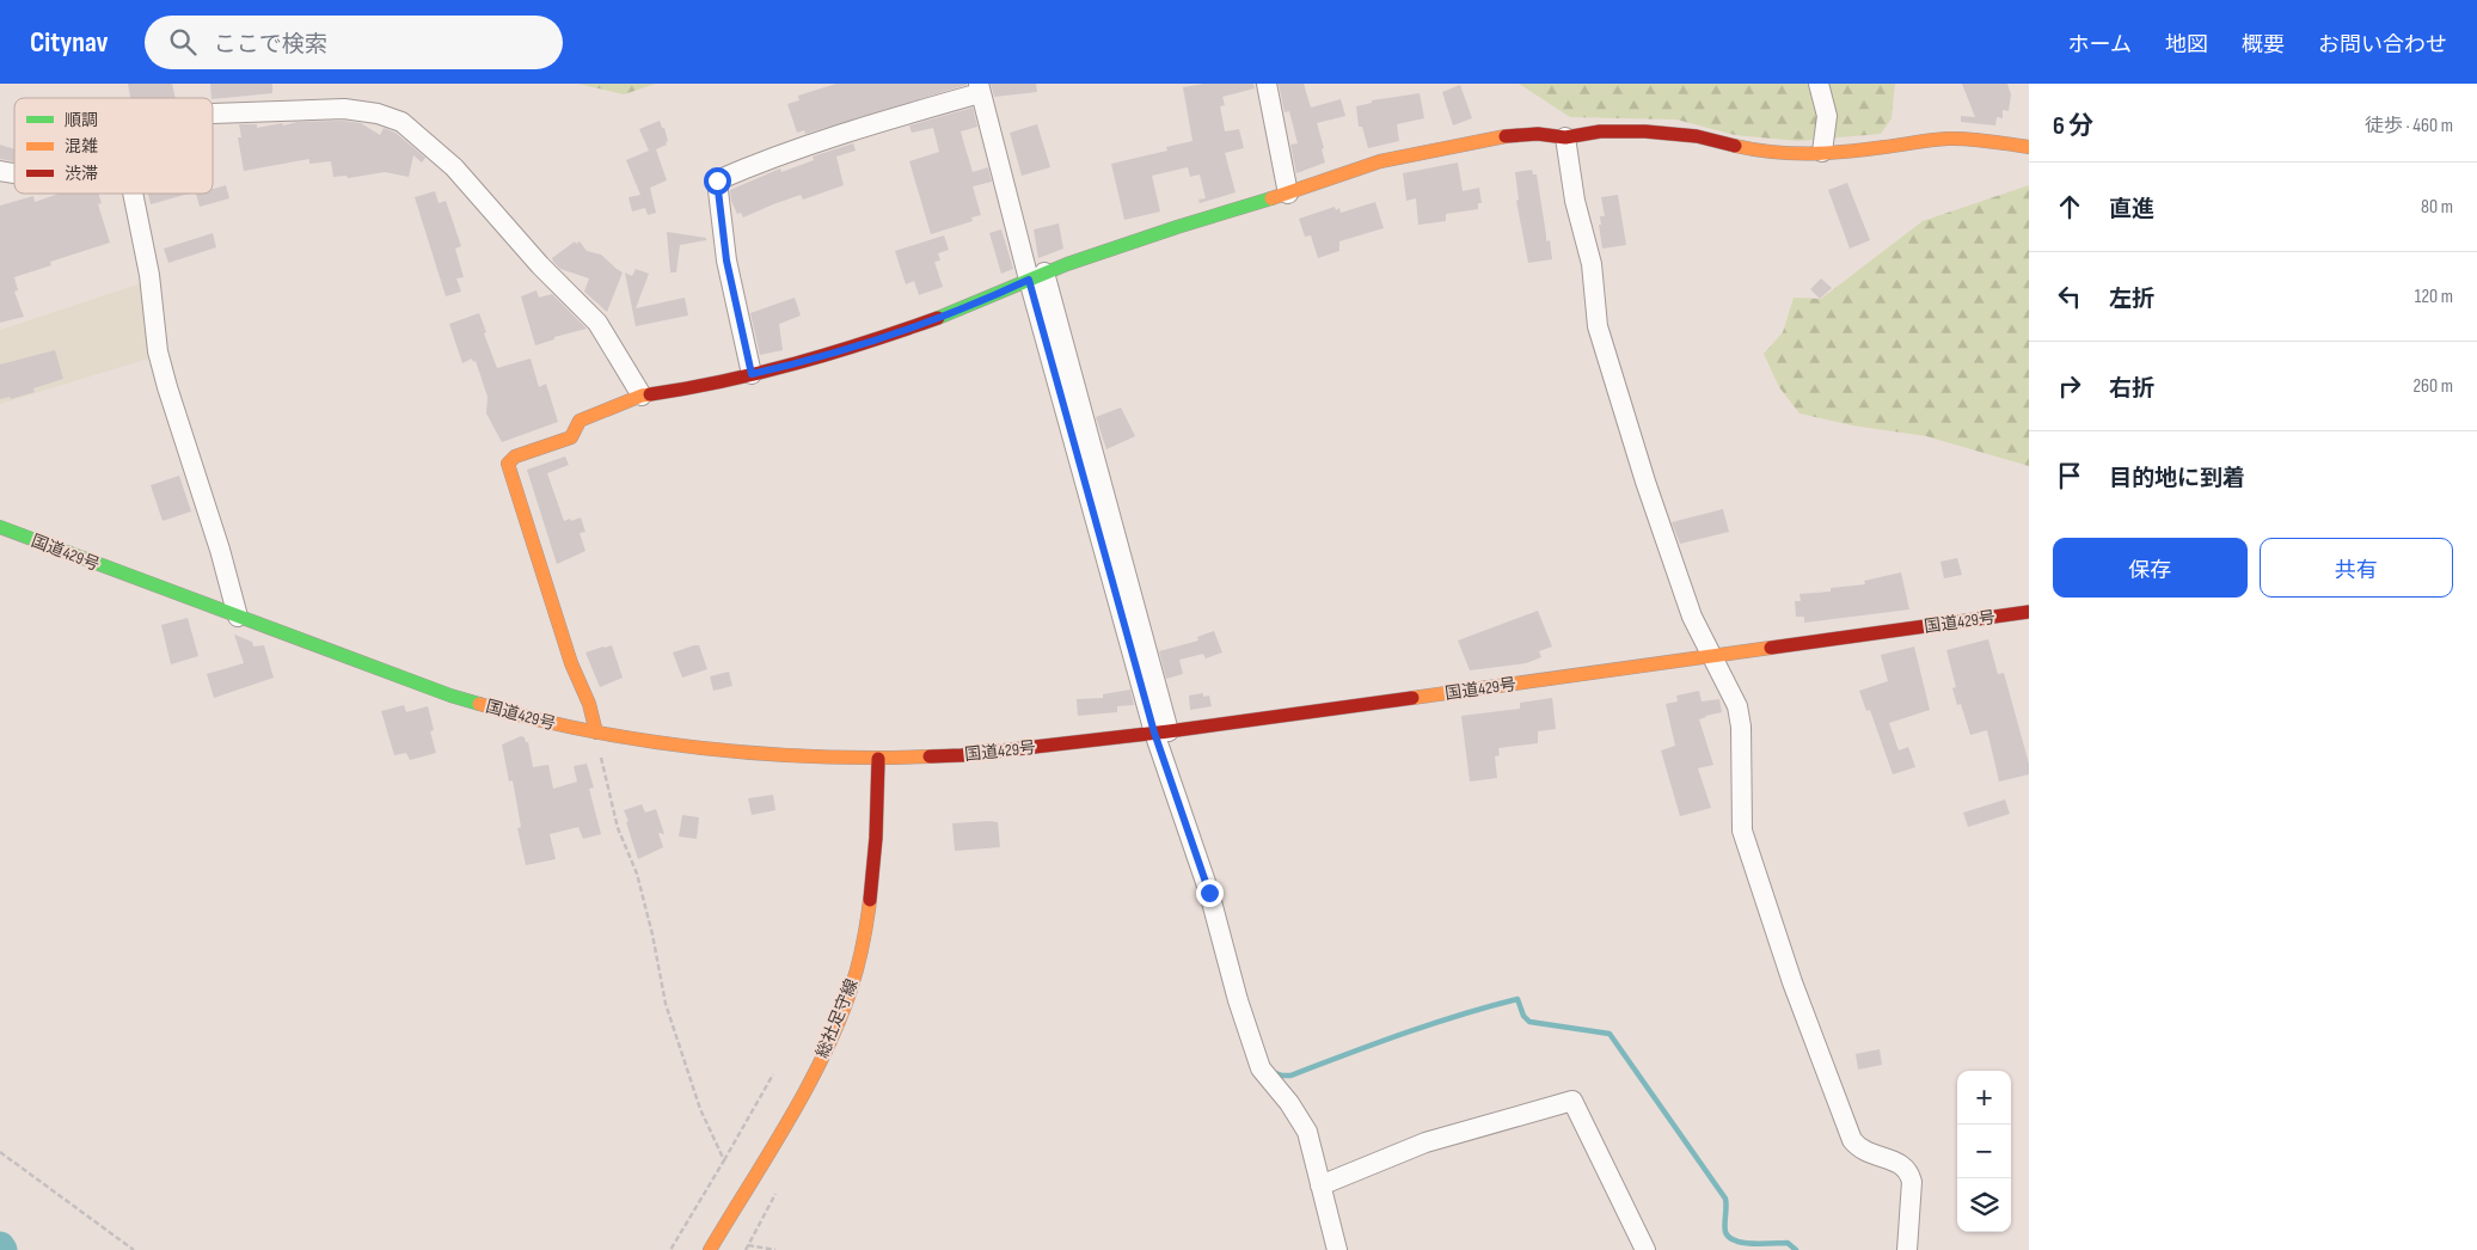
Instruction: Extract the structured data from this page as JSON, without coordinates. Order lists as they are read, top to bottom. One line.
{"streets":{"main road":["国道429号","総社足守線"]},"crossings":[["国道429号","総社足守線"]],"legend":["順調","混雑","渋滞"],"page":{"header":"Citynav","search":"ここで検索","nav":["ホーム","地図","概要","お問い合わせ"],"heading":["6 分","徒歩 · 460 m"],"list":[["直進","80 m"],["左折","120 m"],["右折","260 m"],"目的地に到着"],"buttons":["保存","共有"],"map_buttons":["+","−"]}}
